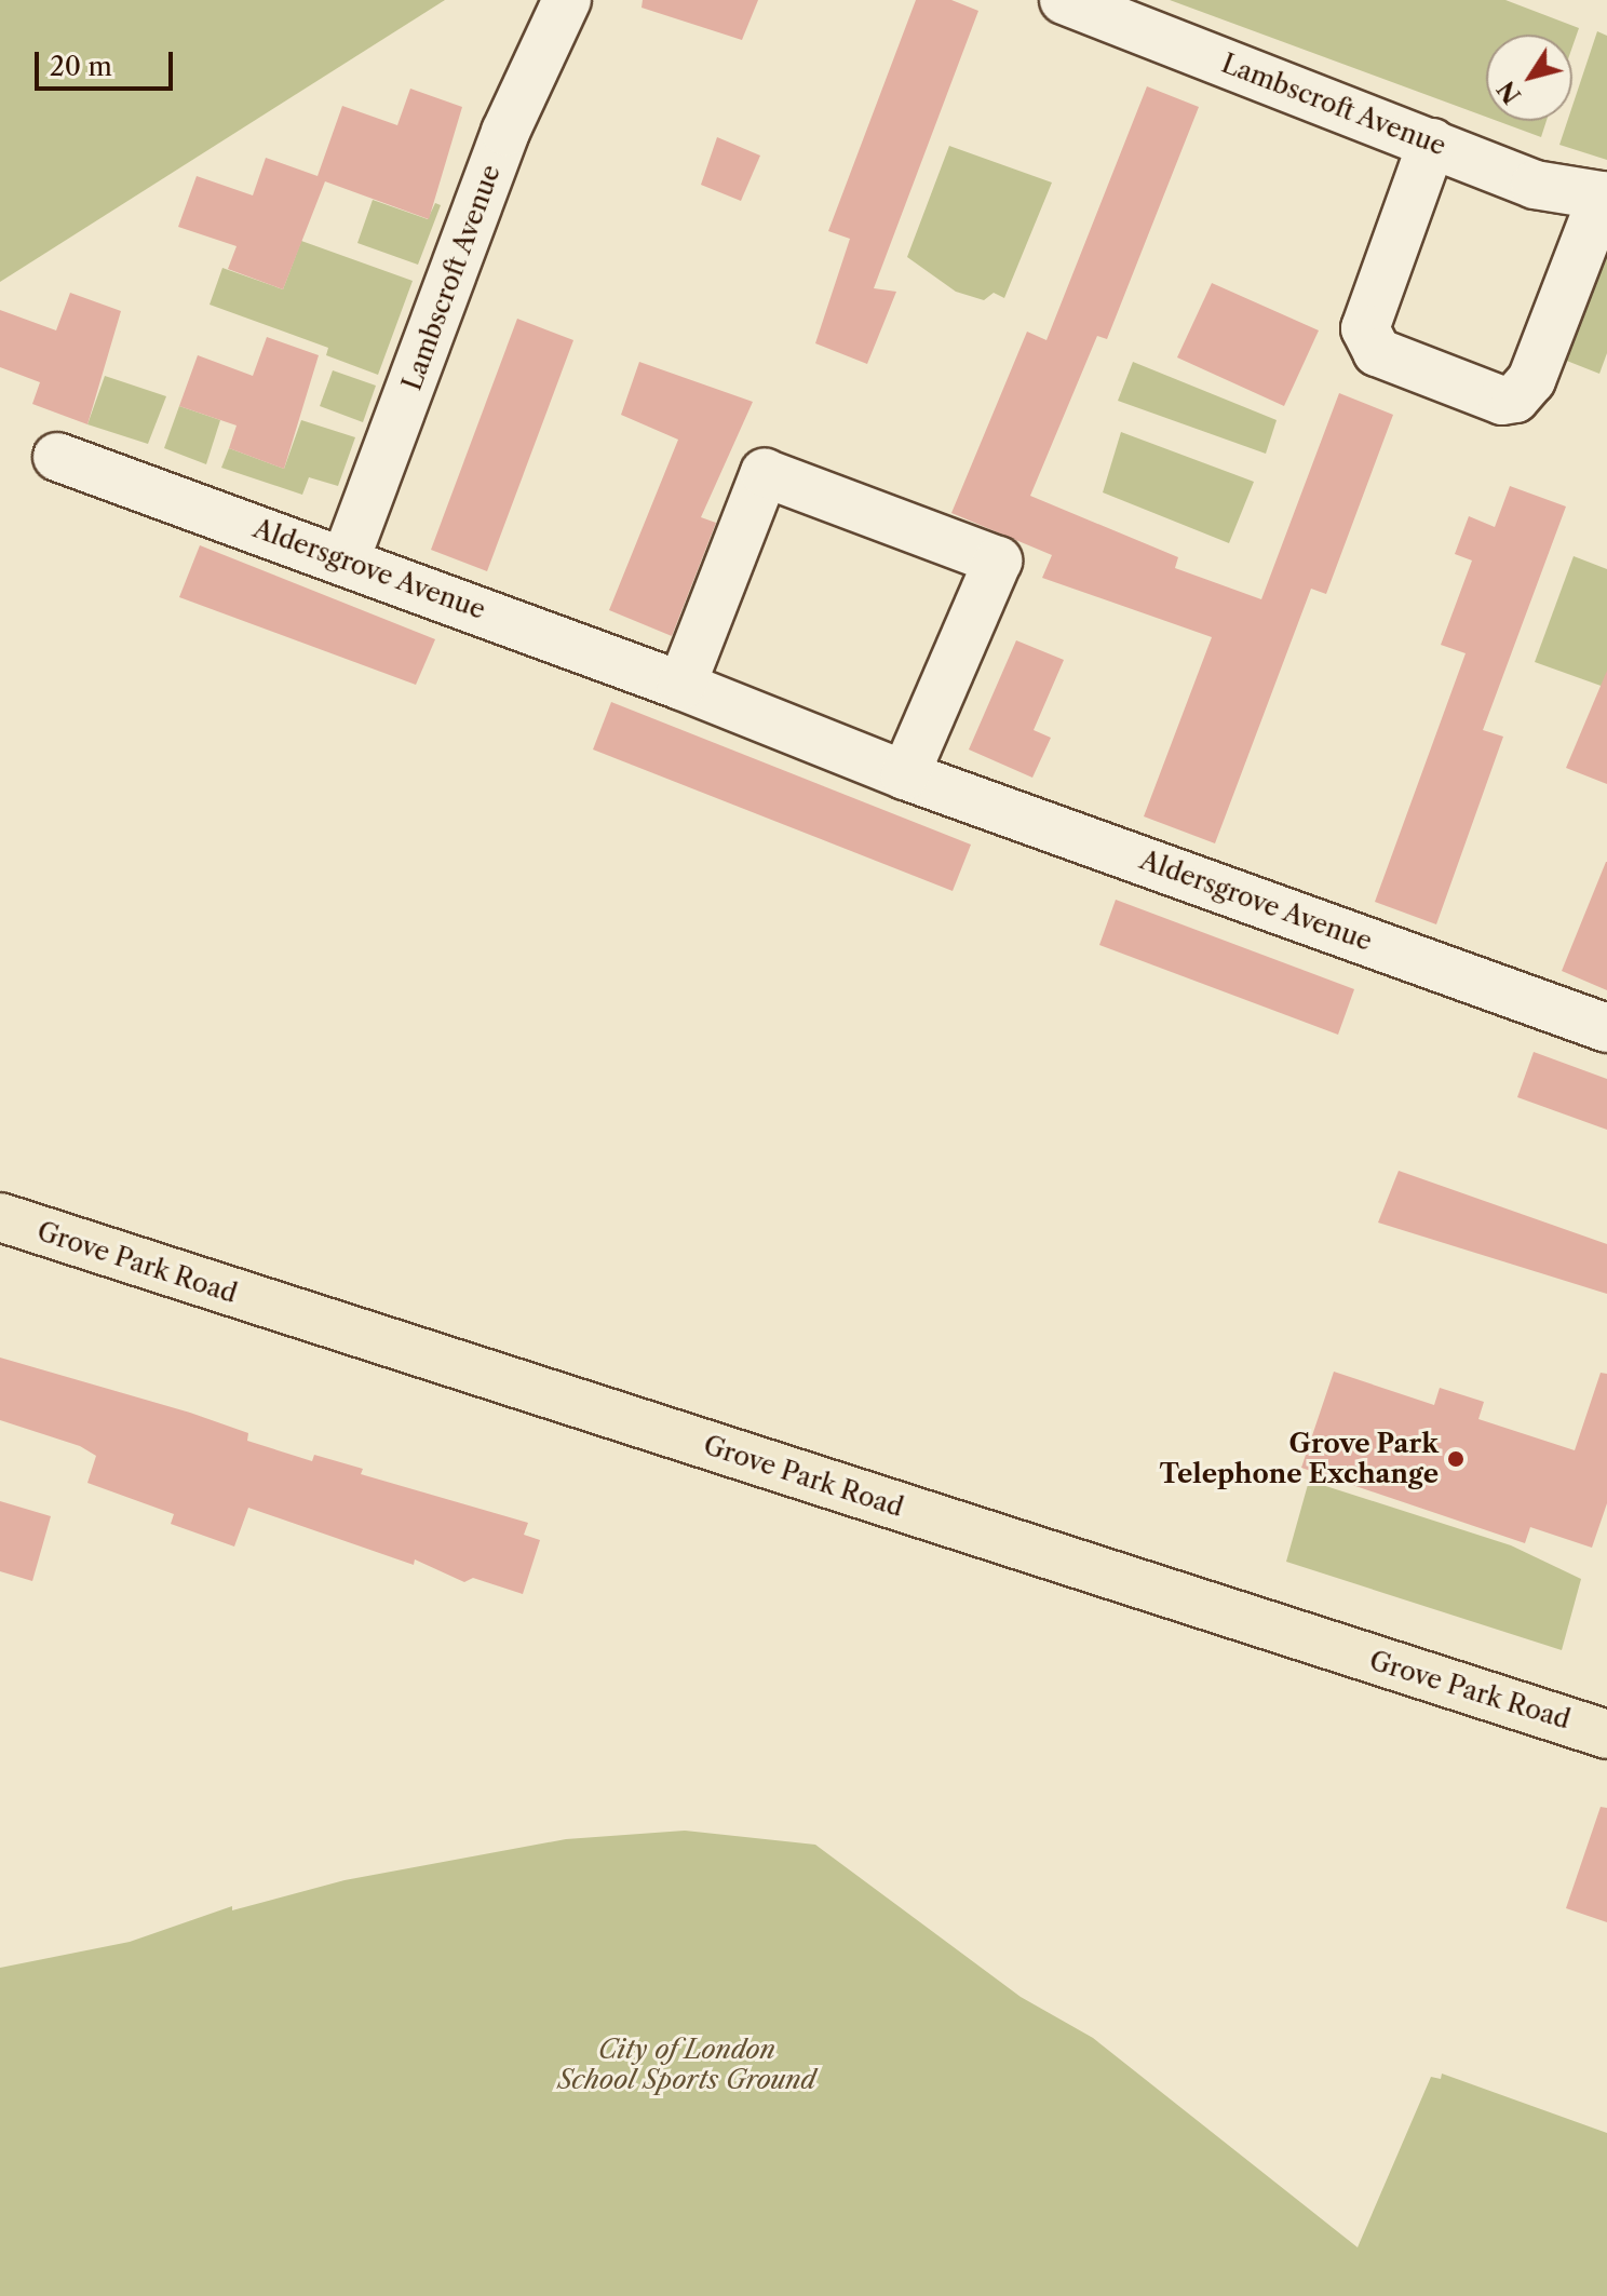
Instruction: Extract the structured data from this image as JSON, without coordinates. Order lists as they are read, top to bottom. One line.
{"streets":{"main road":["Grove Park Road"],"street":["Lambscroft Avenue","Aldersgrove Avenue"]},"crossings":[["Lambscroft Avenue","Aldersgrove Avenue"]],"parks":["City of London School Sports Ground"],"places":["Grove Park Telephone Exchange"],"scale_bar":"20 m","north":"bottom left"}
